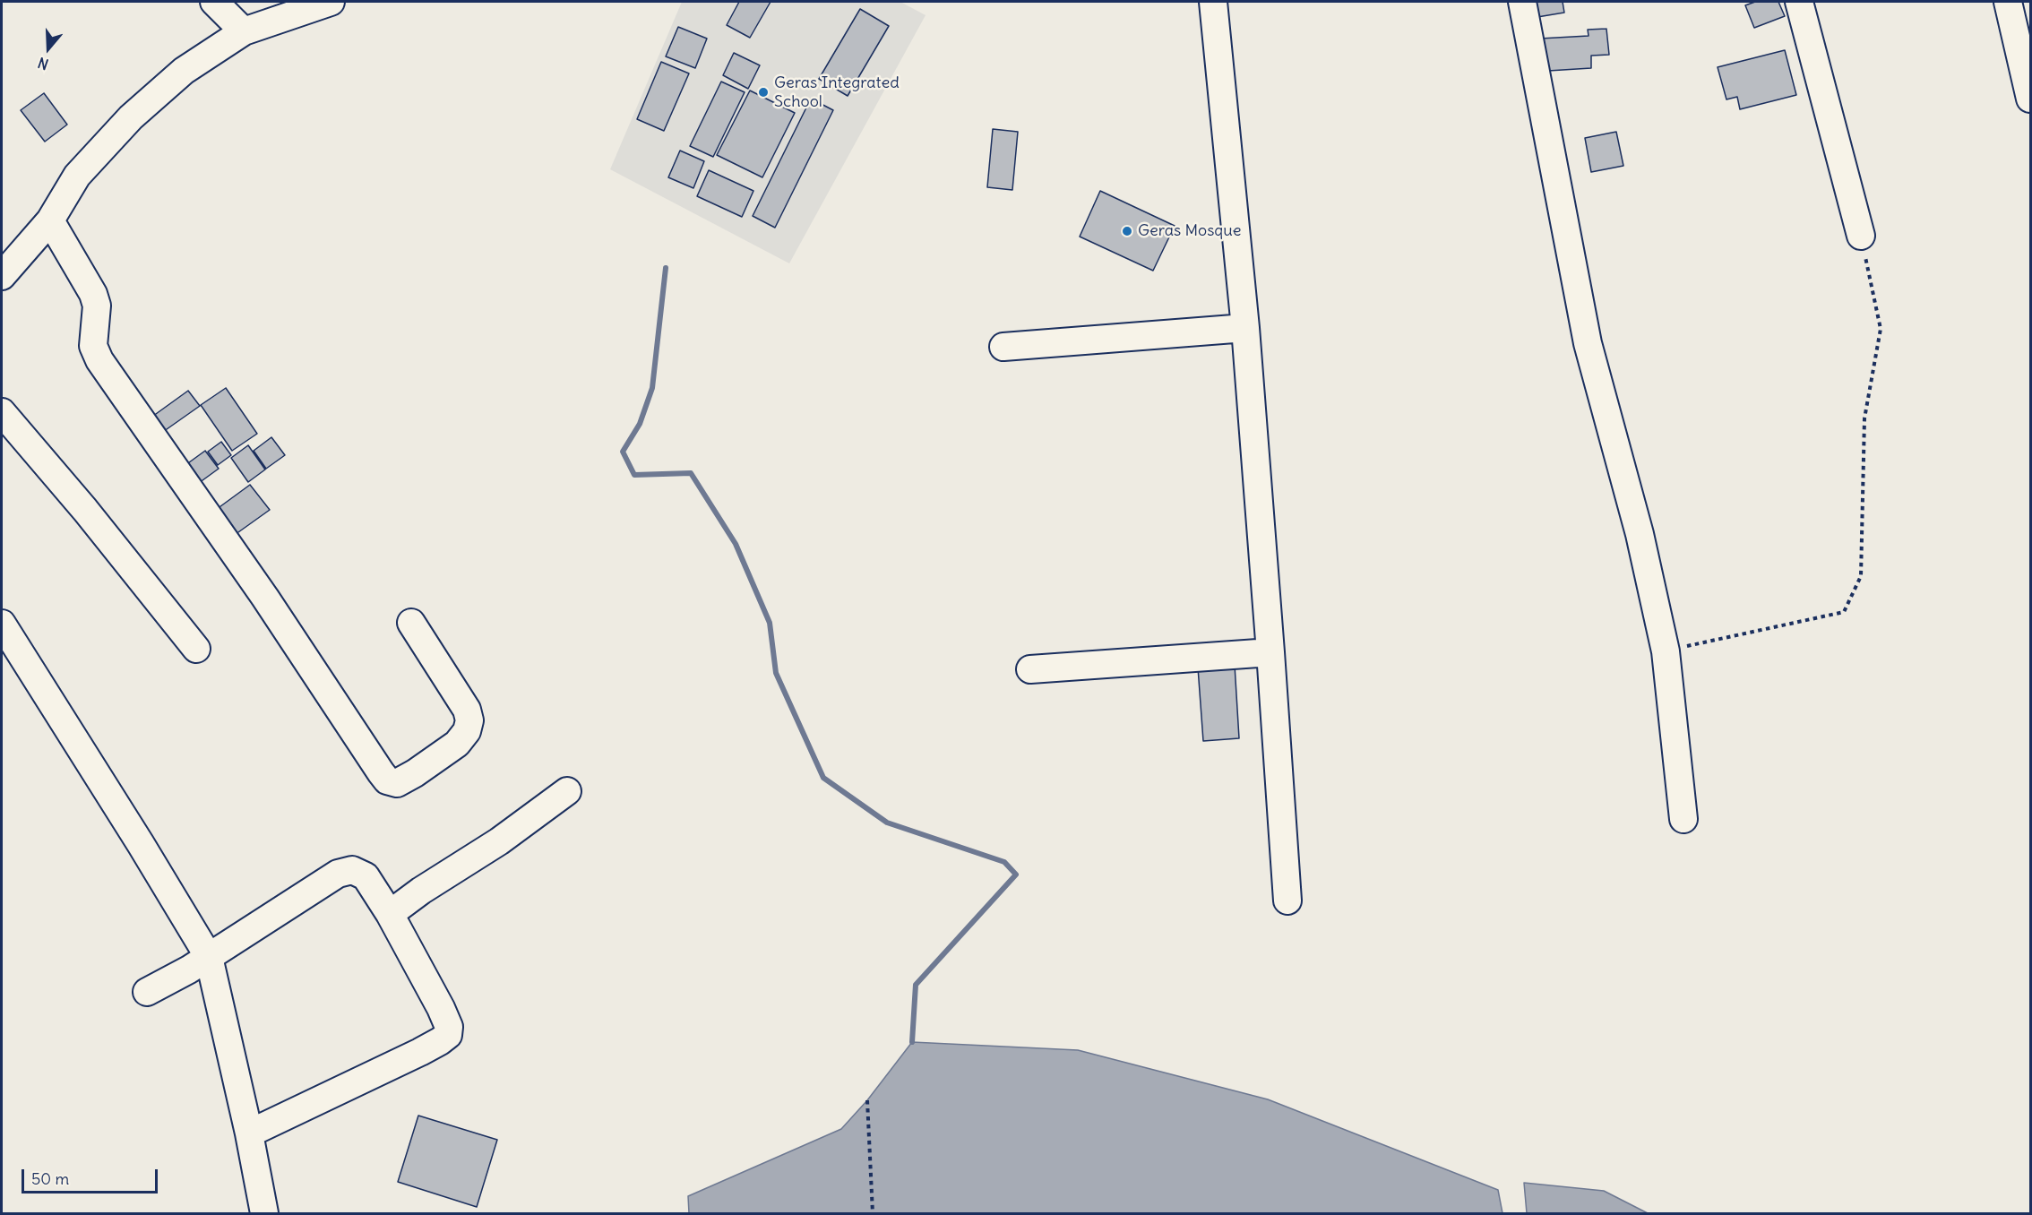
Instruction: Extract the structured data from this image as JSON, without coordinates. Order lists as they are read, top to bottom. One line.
{"places":["Geras Integrated School","Geras Mosque"],"scale_bar":"50 m","north":"bottom"}
